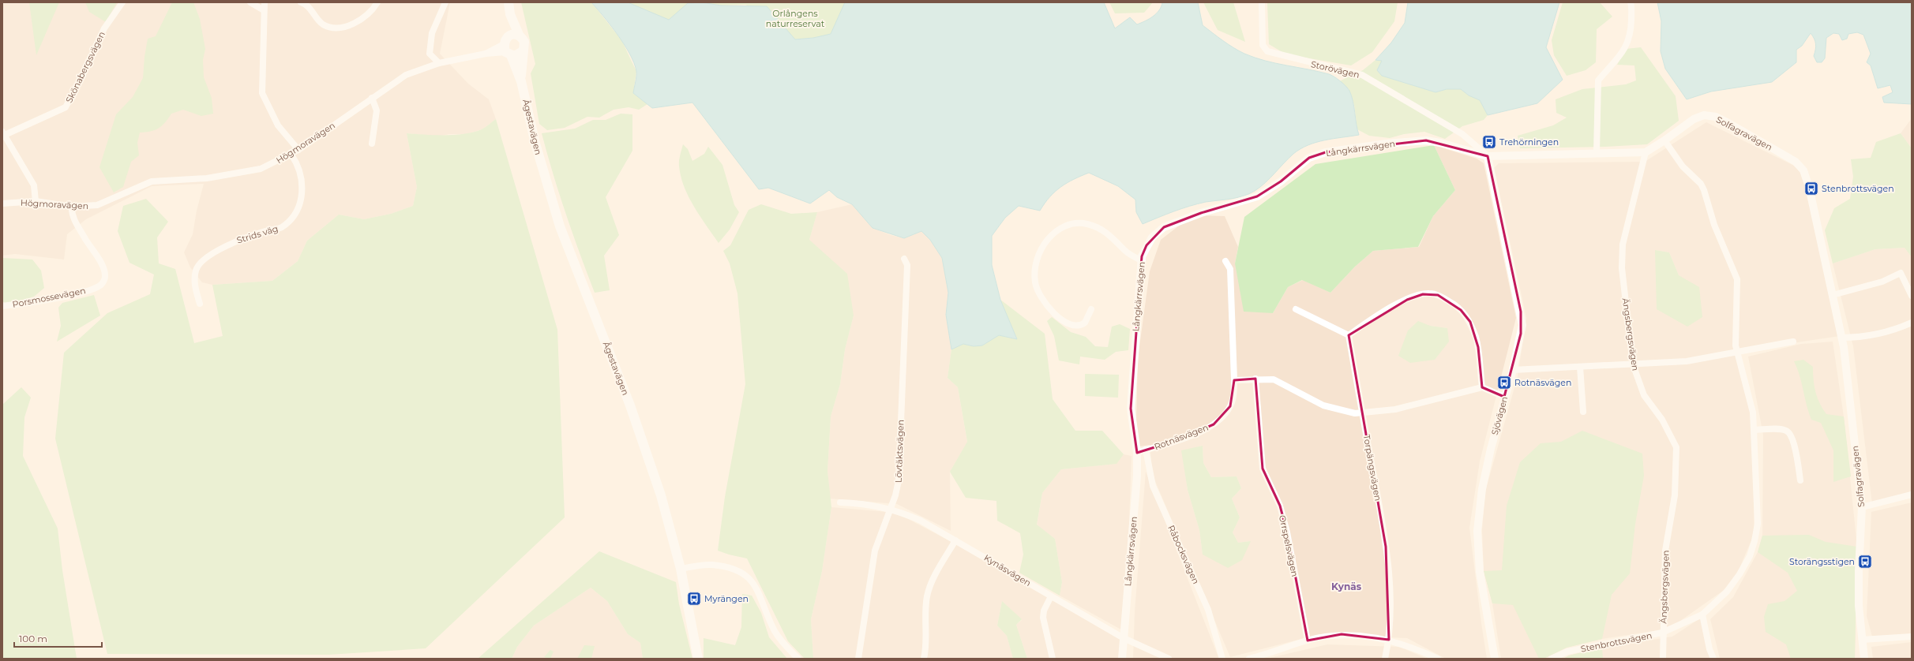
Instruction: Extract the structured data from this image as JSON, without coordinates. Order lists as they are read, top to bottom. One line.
{"streets":{"main road":["Ågestavägen"],"street":["Skönabergsvägen","Storövägen","Solfagravägen","Högmoravägen","Långkärrsvägen","Strids väg","Porsmossevägen","Ängsbergsvägen","Sjövägen","Rotnäsvägen","Lövtäktsvägen","Torpängsvägen","Orrspelsvägen","Råbocksvägen","Kynäsvägen","Stenbrottsvägen"]},"crossings":[["Storövägen","Långkärrsvägen"],["Storövägen","Sjövägen"],["Ågestavägen","Högmoravägen"],["Solfagravägen","Ängsbergsvägen"],["Solfagravägen","Stenbrottsvägen"],["Högmoravägen","Strids väg"],["Högmoravägen","Porsmossevägen"],["Långkärrsvägen","Sjövägen"],["Långkärrsvägen","Rotnäsvägen"],["Långkärrsvägen","Kynäsvägen"],["Ängsbergsvägen","Stenbrottsvägen"],["Rotnäsvägen","Råbocksvägen"],["Lövtäktsvägen","Kynäsvägen"]],"districts":["Kynäs"],"parks":["Orlångens naturreservat"],"places":{"bus stop":["Trehörningen","Stenbrottsvägen","Rotnäsvägen","Storängsstigen","Myrängen"]},"scale_bar":"100 m"}
